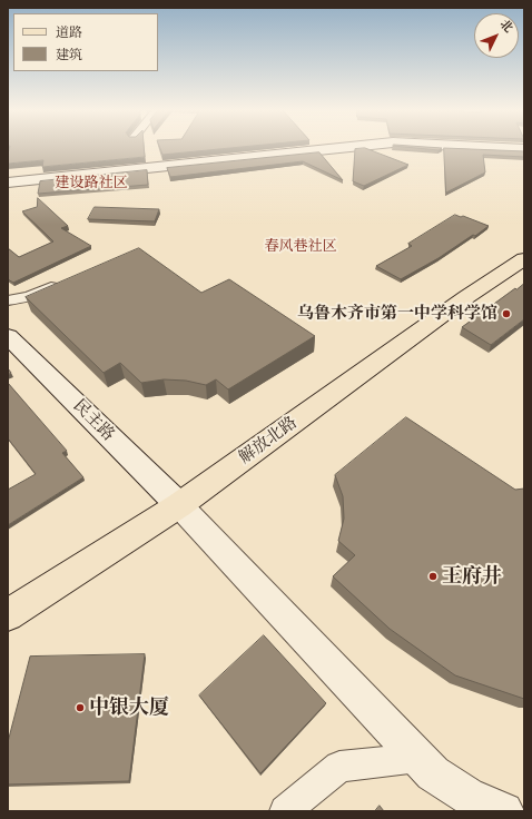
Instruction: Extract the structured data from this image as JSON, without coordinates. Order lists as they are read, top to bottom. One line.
{"streets":{"main road":["民主路","解放北路"]},"crossings":[["民主路","解放北路"]],"districts":["建设路社区","春风巷社区"],"places":["乌鲁木齐市第一中学科学馆","王府井","中银大厦"],"legend":["道路","建筑"],"north":"top right"}
